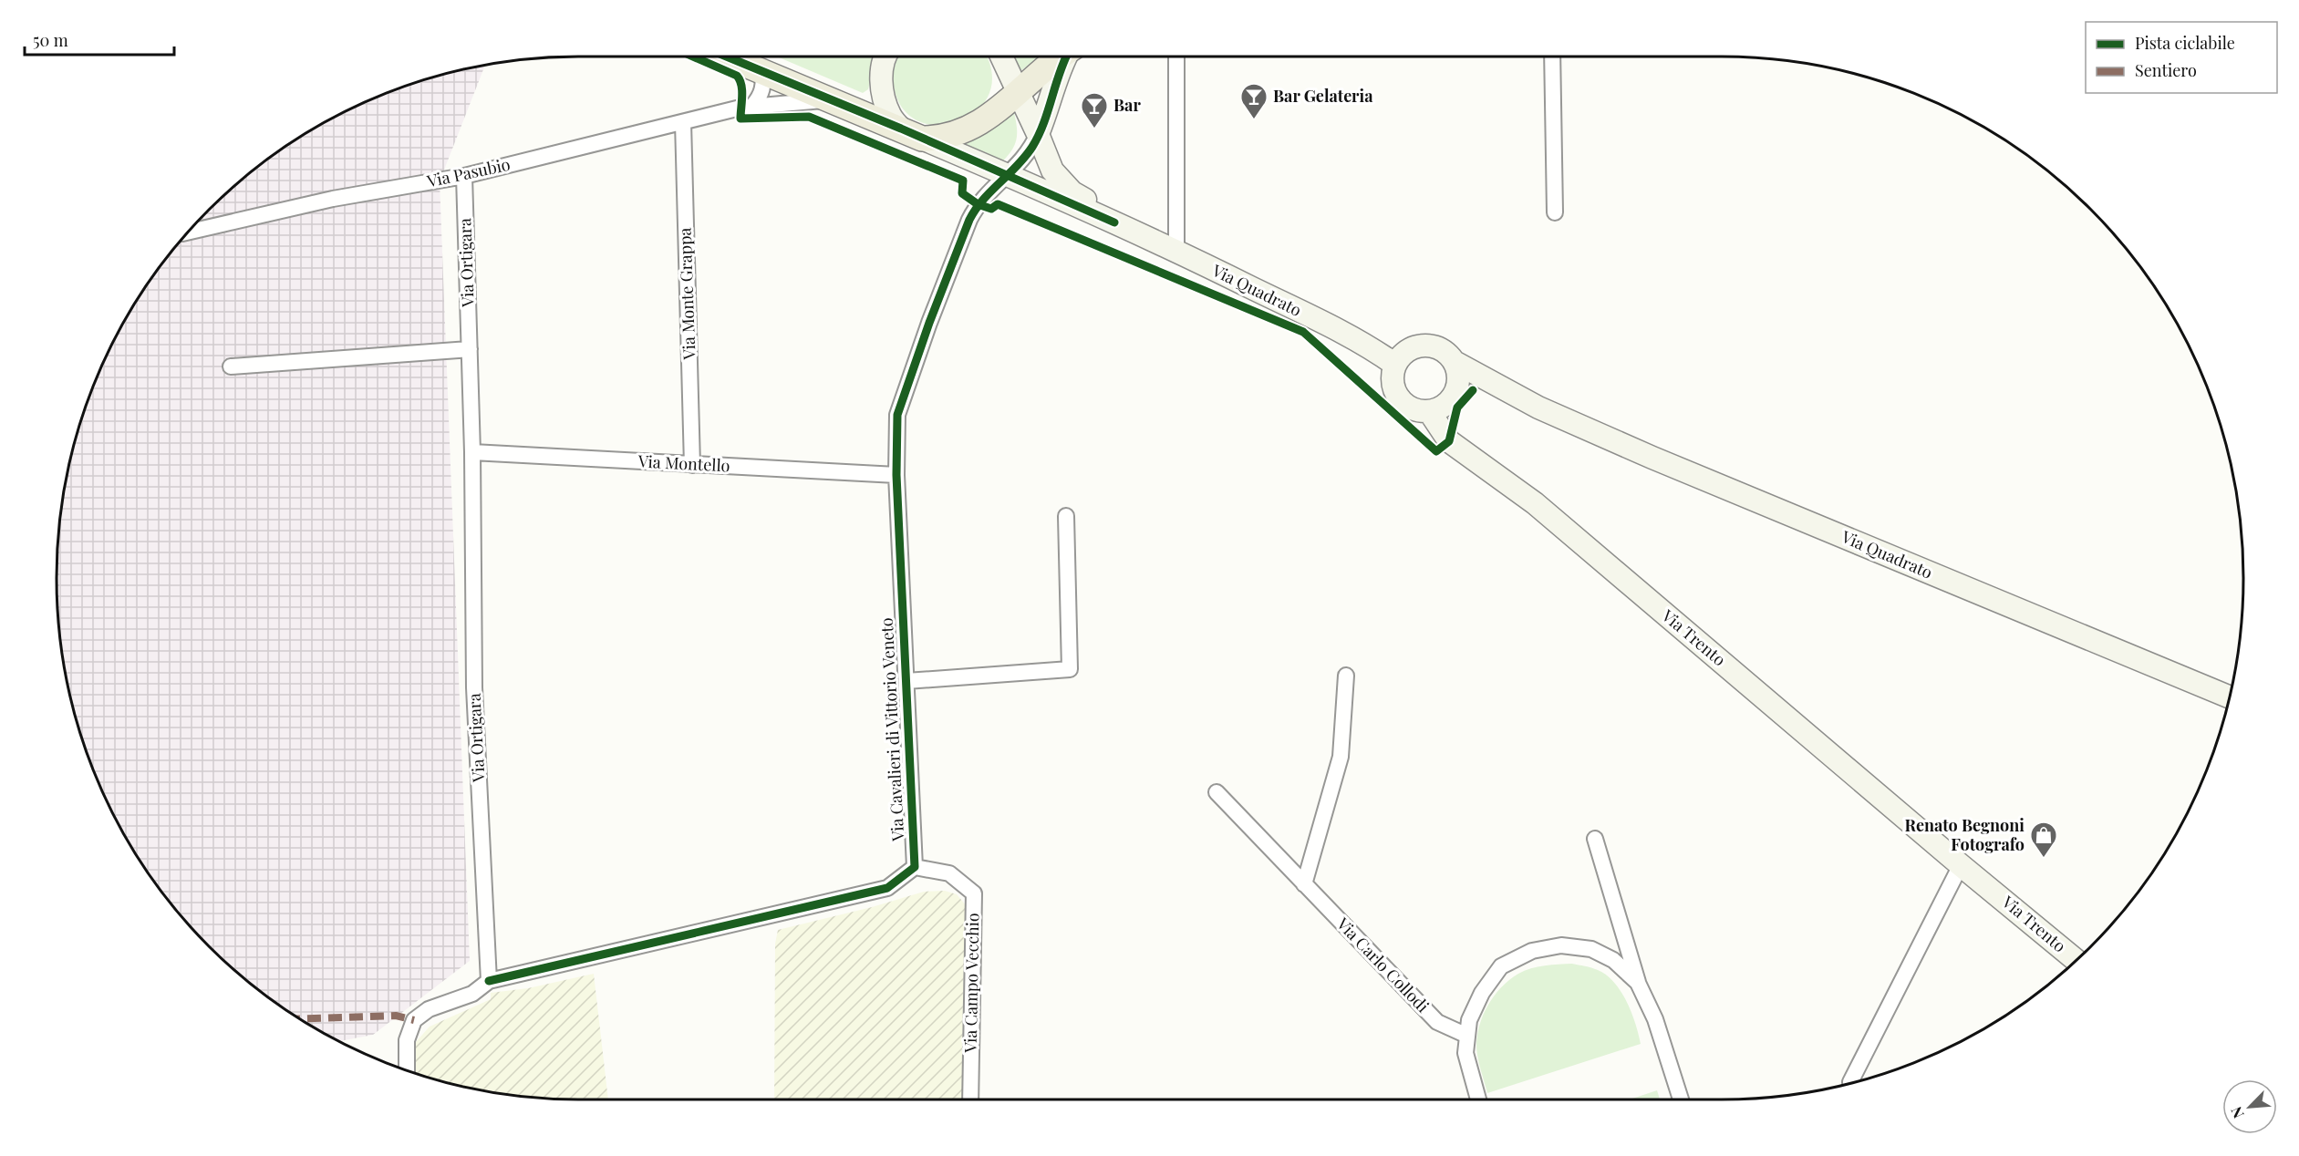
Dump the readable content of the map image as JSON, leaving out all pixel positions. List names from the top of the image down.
{
  "streets": {
    "street": [
      "Via Pasubio",
      "Via Ortigara",
      "Via Quadrato",
      "Via Monte Grappa",
      "Via Montello",
      "Via Trento",
      "Via Cavalieri di Vittorio Veneto",
      "Via Carlo Collodi",
      "Via Campo Vecchio"
    ]
  },
  "crossings": [
    ["Via Pasubio", "Via Ortigara"],
    ["Via Pasubio", "Via Monte Grappa"],
    ["Via Ortigara", "Via Montello"],
    ["Via Quadrato", "Via Trento"],
    ["Via Quadrato", "Via Cavalieri di Vittorio Veneto"],
    ["Via Monte Grappa", "Via Montello"],
    ["Via Montello", "Via Cavalieri di Vittorio Veneto"],
    ["Via Cavalieri di Vittorio Veneto", "Via Campo Vecchio"]
  ],
  "places": {
    "bar": ["Bar Gelateria", "Bar"],
    "shop": ["Renato Begnoni Fotografo"]
  },
  "legend": ["Pista ciclabile", "Sentiero"],
  "scale_bar": "50 m",
  "north": "bottom left"
}
